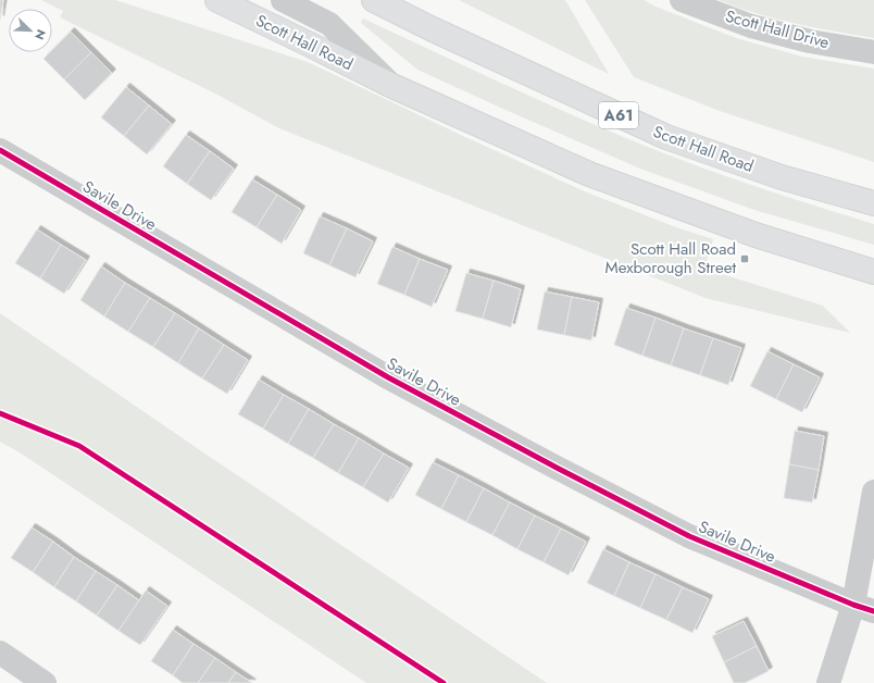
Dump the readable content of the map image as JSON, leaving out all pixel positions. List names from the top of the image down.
{
  "streets": {
    "highway": ["Scott Hall Road", "A61"],
    "street": ["Scott Hall Drive", "Savile Drive"]
  },
  "places": {
    "transit": ["Scott Hall Road Mexborough Street"]
  },
  "north": "bottom right"
}
